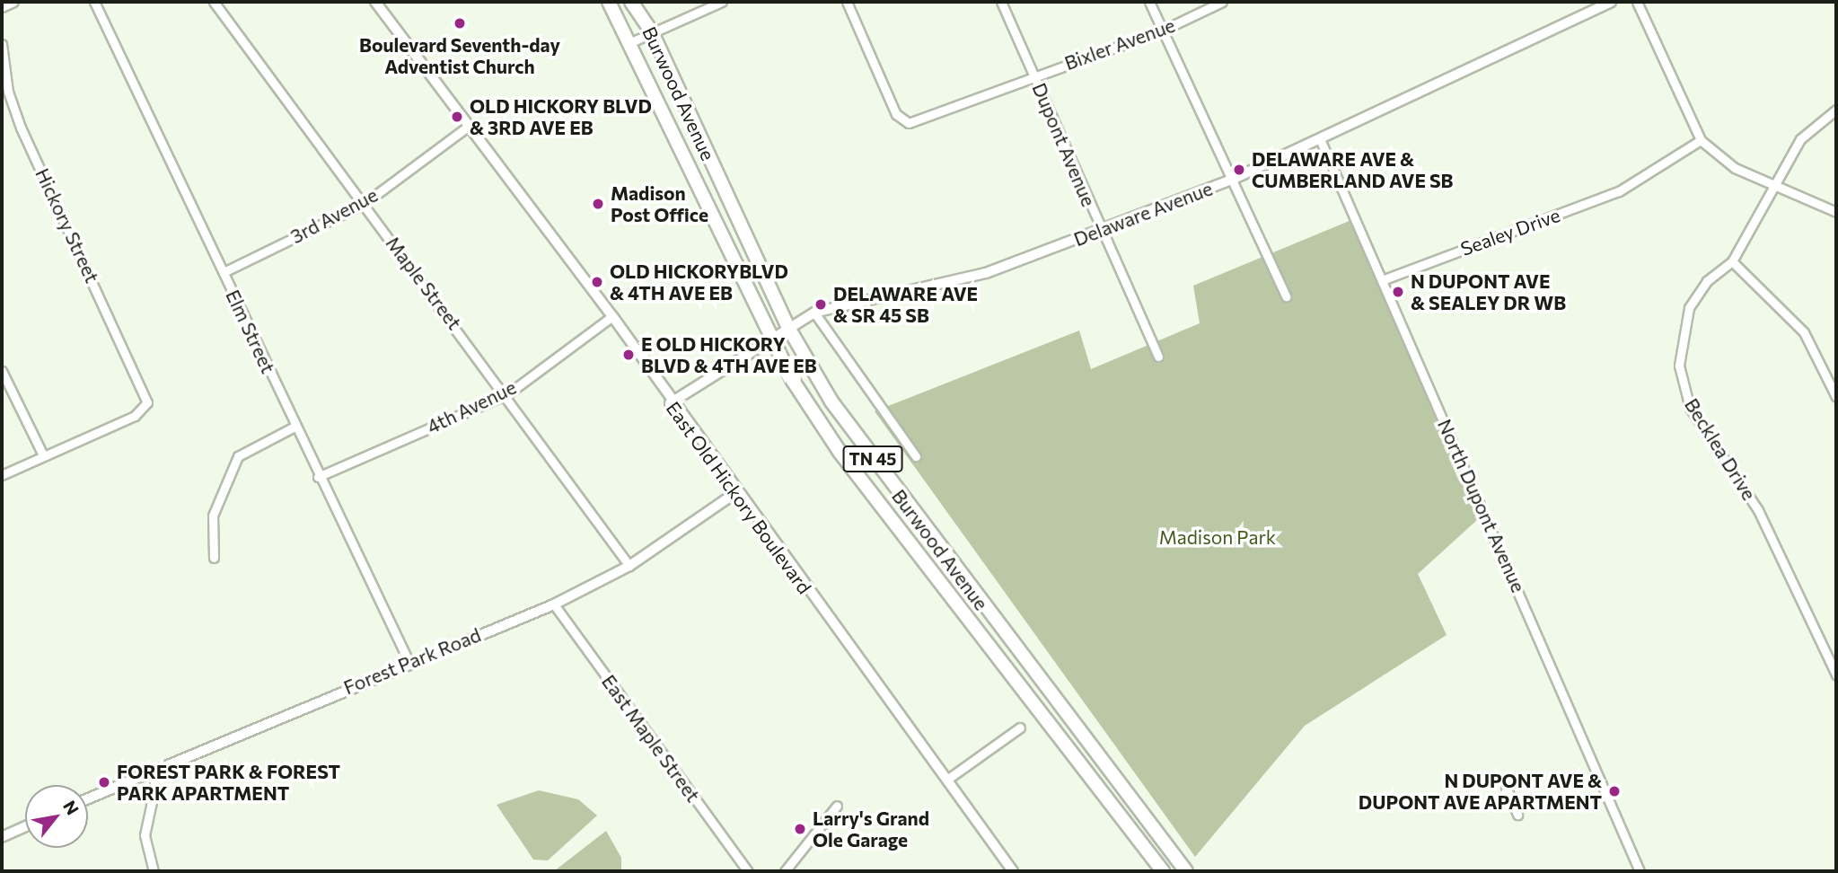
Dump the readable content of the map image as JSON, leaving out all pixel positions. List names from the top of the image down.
{
  "streets": {
    "main road": ["Burwood Avenue", "TN 45"],
    "street": [
      "Bixler Avenue",
      "Dupont Avenue",
      "Delaware Avenue",
      "3rd Avenue",
      "Hickory Street",
      "Sealey Drive",
      "Maple Street",
      "Elm Street",
      "4th Avenue",
      "Becklea Drive",
      "East Old Hickory Boulevard",
      "North Dupont Avenue",
      "Forest Park Road",
      "East Maple Street"
    ]
  },
  "crossings": [
    ["Bixler Avenue", "Dupont Avenue"],
    ["Burwood Avenue", "Delaware Avenue"],
    ["Dupont Avenue", "Delaware Avenue"],
    ["Delaware Avenue", "East Old Hickory Boulevard"],
    ["Delaware Avenue", "North Dupont Avenue"],
    ["3rd Avenue", "Maple Street"],
    ["3rd Avenue", "Elm Street"],
    ["3rd Avenue", "East Old Hickory Boulevard"],
    ["Sealey Drive", "North Dupont Avenue"],
    ["Maple Street", "4th Avenue"],
    ["Maple Street", "Forest Park Road"],
    ["Elm Street", "4th Avenue"],
    ["Elm Street", "Forest Park Road"],
    ["4th Avenue", "East Old Hickory Boulevard"],
    ["East Old Hickory Boulevard", "Forest Park Road"],
    ["Forest Park Road", "East Maple Street"]
  ],
  "parks": ["Madison Park"],
  "places": [
    "Boulevard Seventh-day Adventist Church",
    "OLD HICKORY BLVD & 3RD AVE EB",
    "DELAWARE AVE & CUMBERLAND AVE SB",
    "Madison Post Office",
    "OLD HICKORYBLVD & 4TH AVE EB",
    "N DUPONT AVE & SEALEY DR WB",
    "DELAWARE AVE & SR 45 SB",
    "E OLD HICKORY BLVD & 4TH AVE EB",
    "FOREST PARK & FOREST PARK APARTMENT",
    "N DUPONT AVE & DUPONT AVE APARTMENT",
    "Larry's Grand Ole Garage"
  ],
  "north": "top right"
}
